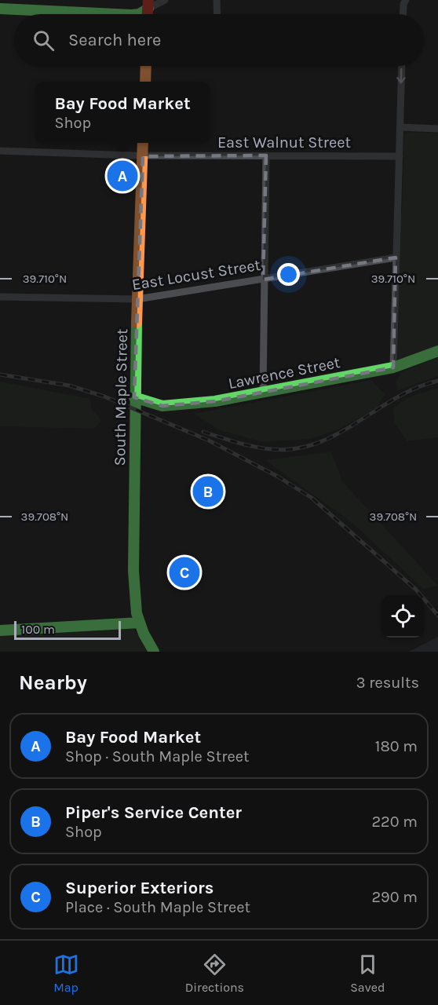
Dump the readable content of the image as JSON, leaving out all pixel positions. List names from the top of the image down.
{
  "streets": {
    "street": [
      "East Walnut Street",
      "East Locust Street",
      "Lawrence Street",
      "South Maple Street"
    ]
  },
  "crossings": [
    ["East Walnut Street", "South Maple Street"],
    ["East Locust Street", "South Maple Street"],
    ["Lawrence Street", "South Maple Street"]
  ],
  "scale_bar": "100 m",
  "page": {
    "search": "Search here",
    "popup": ["Bay Food Market", "Shop"],
    "pins": ["A", "B", "C"],
    "scale": "100 m",
    "heading": ["Nearby", "3 results"],
    "list": [
      {
        "mark": "A",
        "name": "Bay Food Market",
        "note": "Shop · South Maple Street",
        "value": "180 m"
      },
      {
        "mark": "B",
        "name": "Piper's Service Center",
        "note": "Shop",
        "value": "220 m"
      },
      {
        "mark": "C",
        "name": "Superior Exteriors",
        "note": "Place · South Maple Street",
        "value": "290 m"
      }
    ],
    "nav": ["Map", "Directions", "Saved"]
  },
  "coordinates": ["39.710°N", "39.708°N"]
}
